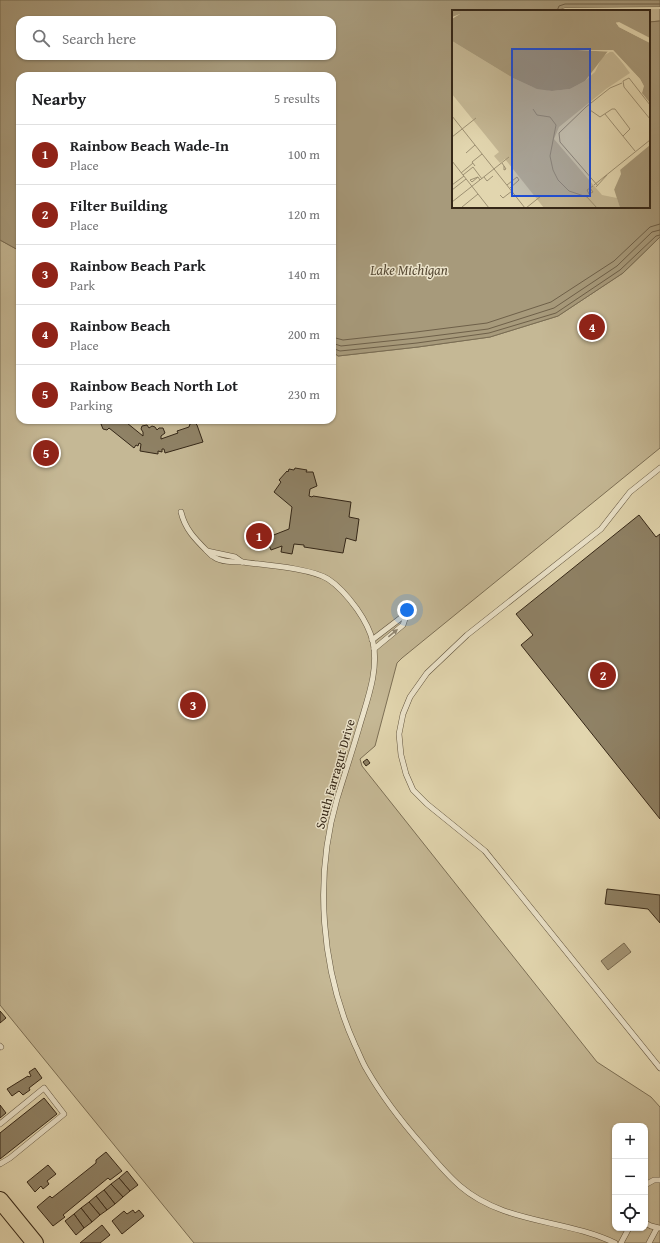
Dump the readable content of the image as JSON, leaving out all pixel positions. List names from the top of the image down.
{
  "streets": {
    "lane": ["South Farragut Drive"]
  },
  "water": ["Lake Michigan"],
  "page": {
    "search": "Search here",
    "heading": ["Nearby", "5 results"],
    "list": [
      {
        "mark": "1",
        "name": "Rainbow Beach Wade-In",
        "note": "Place",
        "value": "100 m"
      },
      {
        "mark": "2",
        "name": "Filter Building",
        "note": "Place",
        "value": "120 m"
      },
      {
        "mark": "3",
        "name": "Rainbow Beach Park",
        "note": "Park",
        "value": "140 m"
      },
      {
        "mark": "4",
        "name": "Rainbow Beach",
        "note": "Place",
        "value": "200 m"
      },
      {
        "mark": "5",
        "name": "Rainbow Beach North Lot",
        "note": "Parking",
        "value": "230 m"
      }
    ],
    "pins": [
      "4",
      "5",
      "1",
      "2",
      "3"
    ],
    "map_buttons": ["+", "−"]
  }
}
